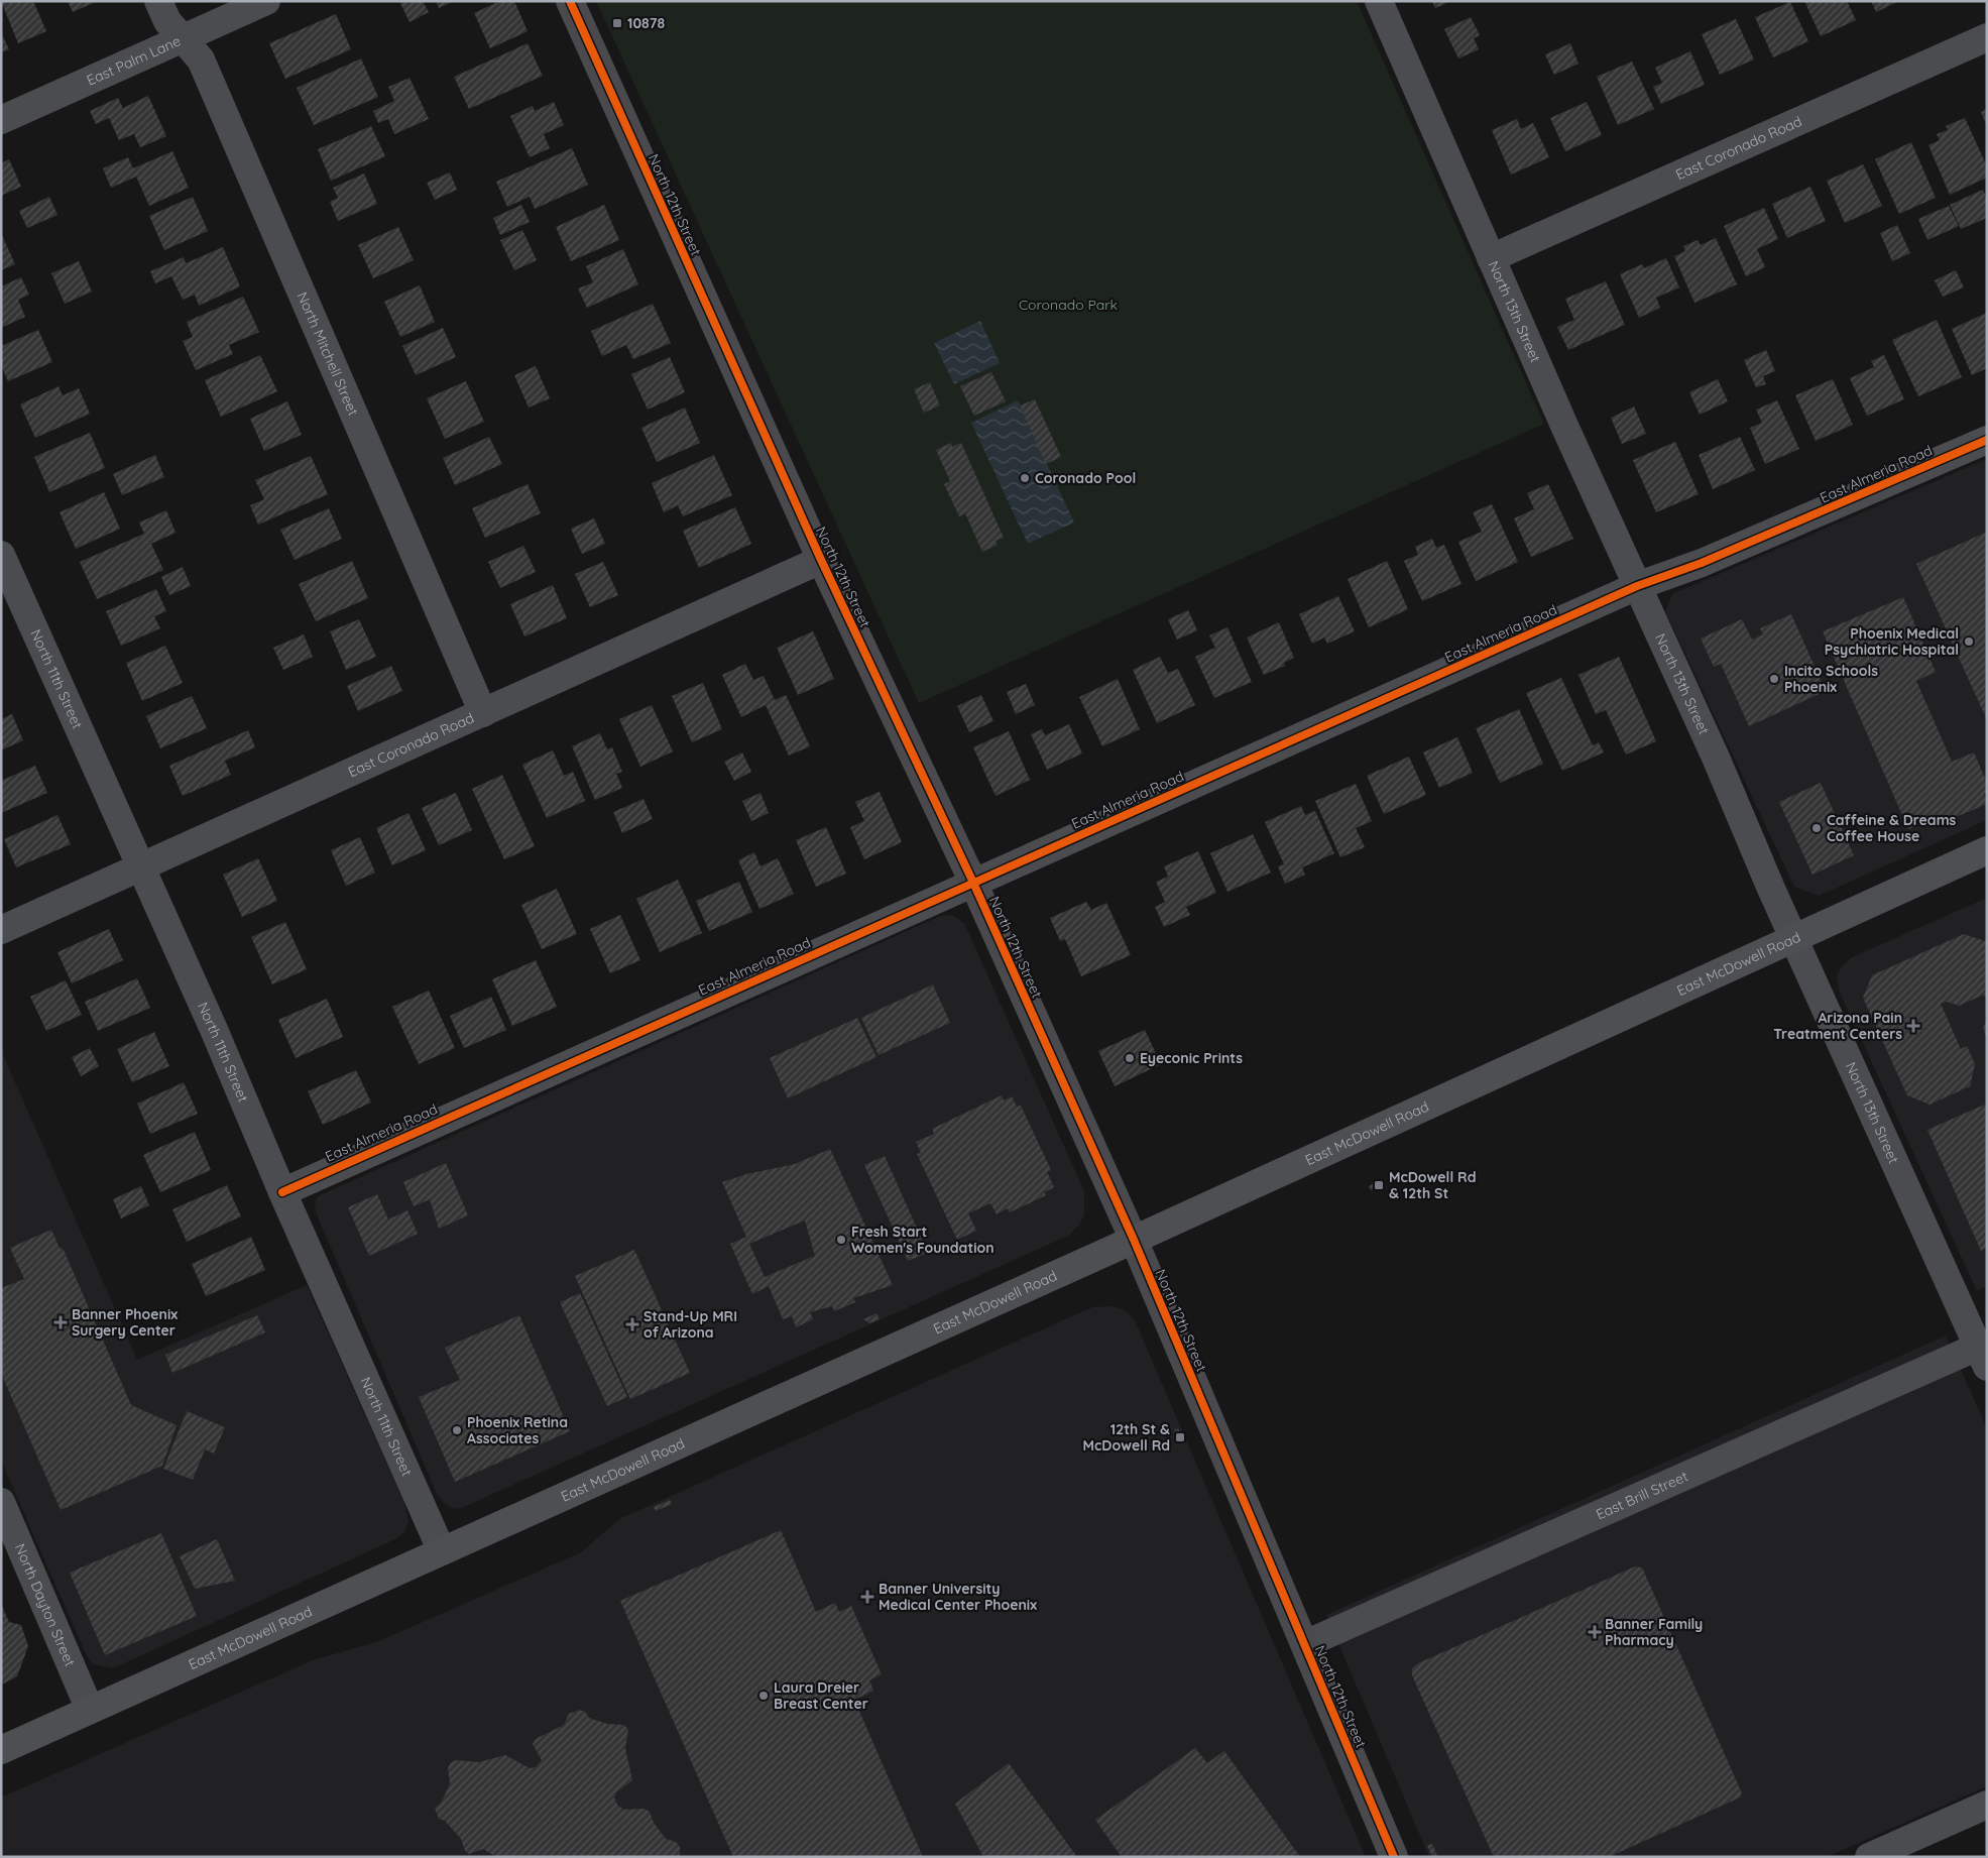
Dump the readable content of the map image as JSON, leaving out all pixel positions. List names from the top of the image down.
{
  "streets": {
    "main road": ["East McDowell Road"],
    "street": [
      "East Palm Lane",
      "East Coronado Road",
      "North 12th Street",
      "North 13th Street",
      "North Mitchell Street",
      "East Almeria Road",
      "North 11th Street",
      "East Brill Street",
      "North Dayton Street"
    ]
  },
  "crossings": [
    ["East Palm Lane", "North Mitchell Street"],
    ["East Coronado Road", "North 12th Street"],
    ["East Coronado Road", "North 13th Street"],
    ["East Coronado Road", "North Mitchell Street"],
    ["East Coronado Road", "North 11th Street"],
    ["North 12th Street", "East Almeria Road"],
    ["North 12th Street", "East McDowell Road"],
    ["North 12th Street", "East Brill Street"],
    ["North 13th Street", "East Almeria Road"],
    ["North 13th Street", "East McDowell Road"],
    ["North 13th Street", "East Brill Street"],
    ["East Almeria Road", "North 11th Street"],
    ["North 11th Street", "East McDowell Road"],
    ["East McDowell Road", "North Dayton Street"]
  ],
  "parks": ["Coronado Park"],
  "places": {
    "transit": ["10878", "McDowell Rd & 12th St", "12th St & McDowell Rd"],
    "other": [
      "Coronado Pool",
      "Phoenix Medical Psychiatric Hospital",
      "Incito Schools Phoenix",
      "Caffeine & Dreams Coffee House",
      "Eyeconic Prints",
      "Fresh Start Women's Foundation",
      "Phoenix Retina Associates",
      "Laura Dreier Breast Center"
    ],
    "health": [
      "Arizona Pain Treatment Centers",
      "Banner Phoenix Surgery Center",
      "Stand-Up MRI of Arizona",
      "Banner University Medical Center Phoenix",
      "Banner Family Pharmacy"
    ]
  }
}
